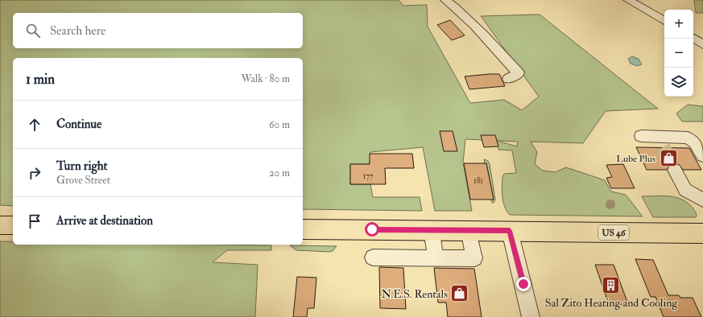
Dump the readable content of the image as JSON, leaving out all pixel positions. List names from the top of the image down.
{
  "streets": {
    "main road": ["US 46"]
  },
  "places": {
    "shop": ["Lube Plus", "N.E.S. Rentals"],
    "building": ["Sal Zito Heating and Cooling"]
  },
  "house_numbers": ["177", "181"],
  "page": {
    "map_buttons": ["+", "−"],
    "search": "Search here",
    "heading": ["1 min", "Walk · 80 m"],
    "list": [
      ["Continue", "60 m"],
      ["Turn right", "Grove Street", "20 m"],
      "Arrive at destination"
    ]
  }
}
